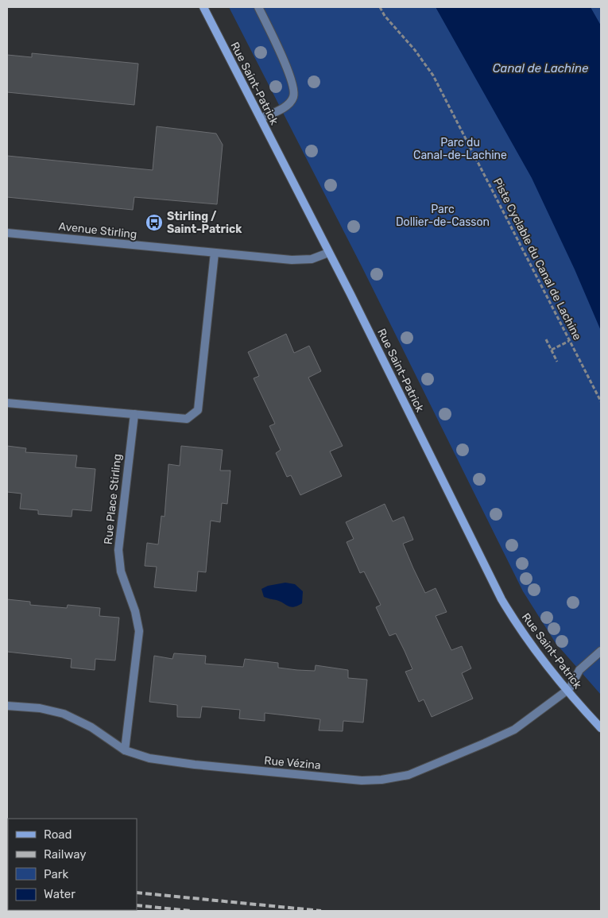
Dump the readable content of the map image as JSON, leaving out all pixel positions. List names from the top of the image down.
{
  "streets": {
    "main road": ["Rue Saint-Patrick"],
    "street": ["Avenue Stirling", "Rue Place Stirling", "Rue Vézina"],
    "path": ["Piste Cyclable du Canal de Lachine"]
  },
  "crossings": [
    ["Rue Saint-Patrick", "Avenue Stirling"],
    ["Rue Saint-Patrick", "Rue Vézina"],
    ["Rue Place Stirling", "Rue Vézina"]
  ],
  "water": ["Canal de Lachine"],
  "parks": ["Parc du Canal-de-Lachine", "Parc Dollier-de-Casson"],
  "places": {
    "bus stop": ["Stirling / Saint-Patrick"]
  },
  "legend": [
    "Road",
    "Railway",
    "Park",
    "Water"
  ]
}
